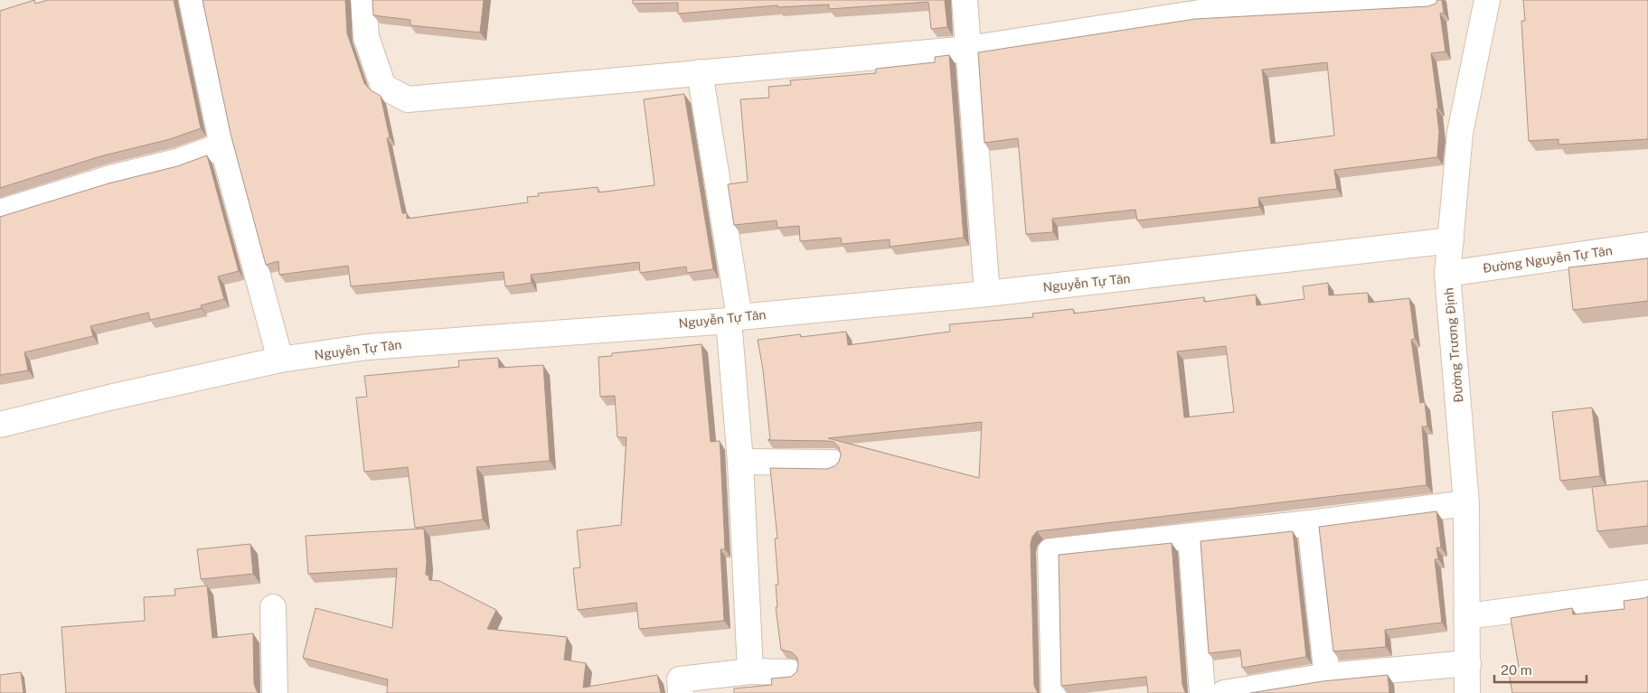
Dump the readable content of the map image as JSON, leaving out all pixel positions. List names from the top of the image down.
{
  "streets": {
    "street": ["Đường Nguyễn Tự Tân", "Nguyễn Tự Tân", "Đường Trương Định"]
  },
  "crossings": [
    ["Đường Nguyễn Tự Tân", "Đường Trương Định"],
    ["Nguyễn Tự Tân", "Đường Trương Định"]
  ],
  "scale_bar": "20 m"
}
